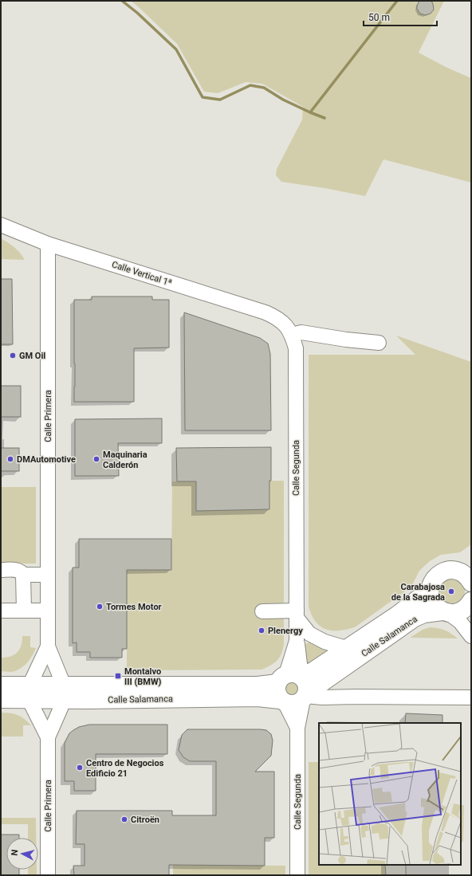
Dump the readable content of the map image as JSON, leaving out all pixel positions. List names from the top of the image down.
{
  "streets": {
    "main road": ["Calle Salamanca"],
    "street": ["Calle Vertical 1ª", "Calle Primera", "Calle Segunda"]
  },
  "crossings": [
    ["Calle Vertical 1ª", "Calle Primera"],
    ["Calle Vertical 1ª", "Calle Segunda"],
    ["Calle Primera", "Calle Salamanca"],
    ["Calle Segunda", "Calle Salamanca"]
  ],
  "places": {
    "other": [
      "GM Oil",
      "DMAutomotive",
      "Maquinaria Calderón",
      "Carabajosa de la Sagrada",
      "Tormes Motor",
      "Plenergy",
      "Centro de Negocios Edificio 21",
      "Citroën"
    ],
    "transit": ["Montalvo III (BMW)"]
  },
  "scale_bar": "50 m",
  "north": "left"
}
